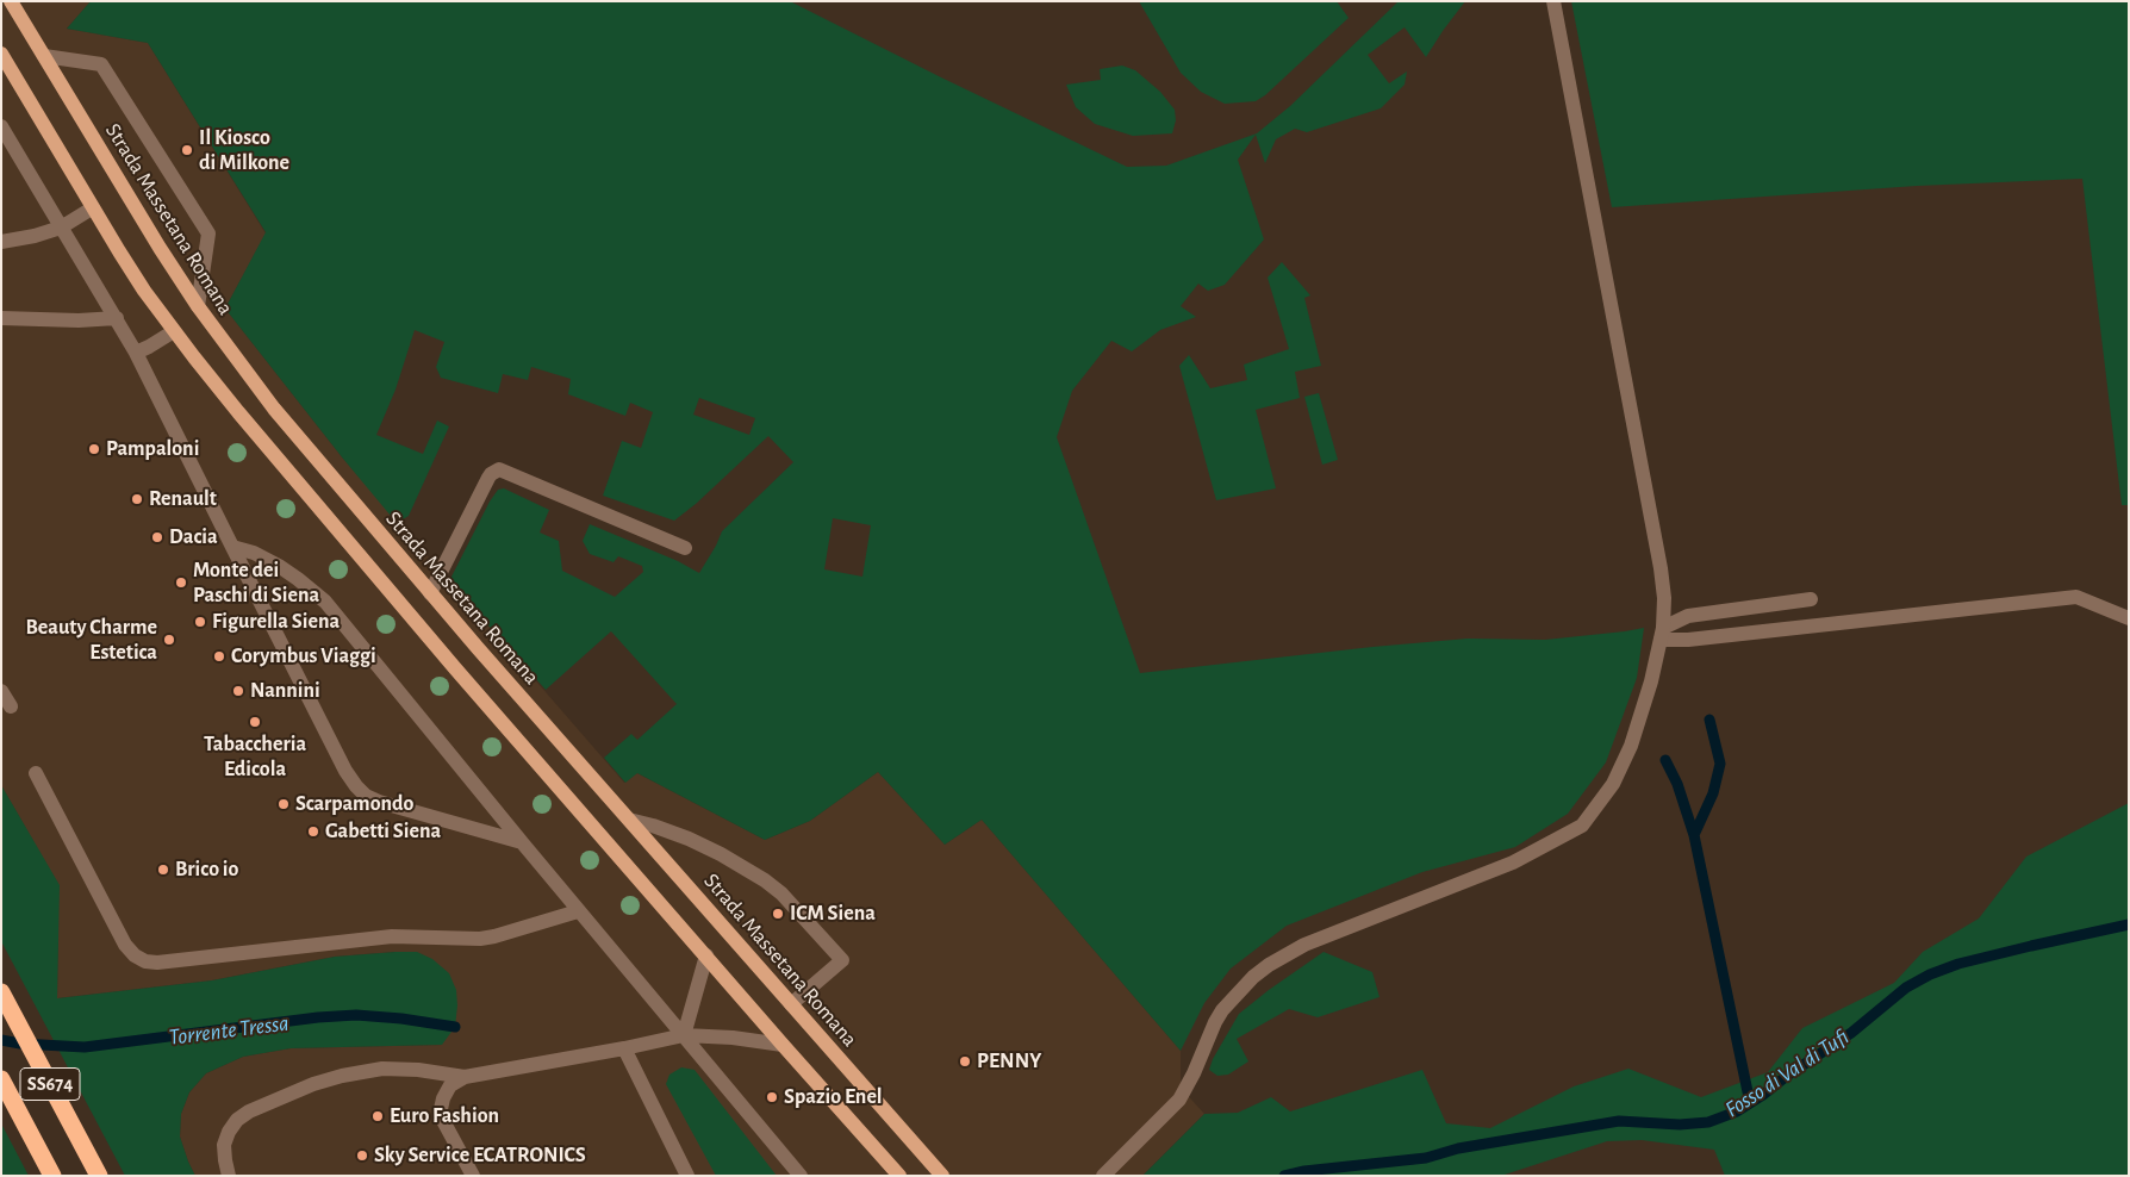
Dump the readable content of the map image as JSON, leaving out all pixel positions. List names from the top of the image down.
{
  "streets": {
    "highway": ["SS674"],
    "main road": ["Strada Massetana Romana"]
  },
  "water": ["Torrente Tressa", "Fosso di Val di Tufi"],
  "places": [
    "Il Kiosco di Milkone",
    "Pampaloni",
    "Renault",
    "Dacia",
    "Monte dei Paschi di Siena",
    "Figurella Siena",
    "Beauty Charme Estetica",
    "Corymbus Viaggi",
    "Nannini",
    "Tabaccheria Edicola",
    "Scarpamondo",
    "Gabetti Siena",
    "Brico io",
    "ICM Siena",
    "PENNY",
    "Spazio Enel",
    "Euro Fashion",
    "Sky Service ECATRONICS"
  ]
}
